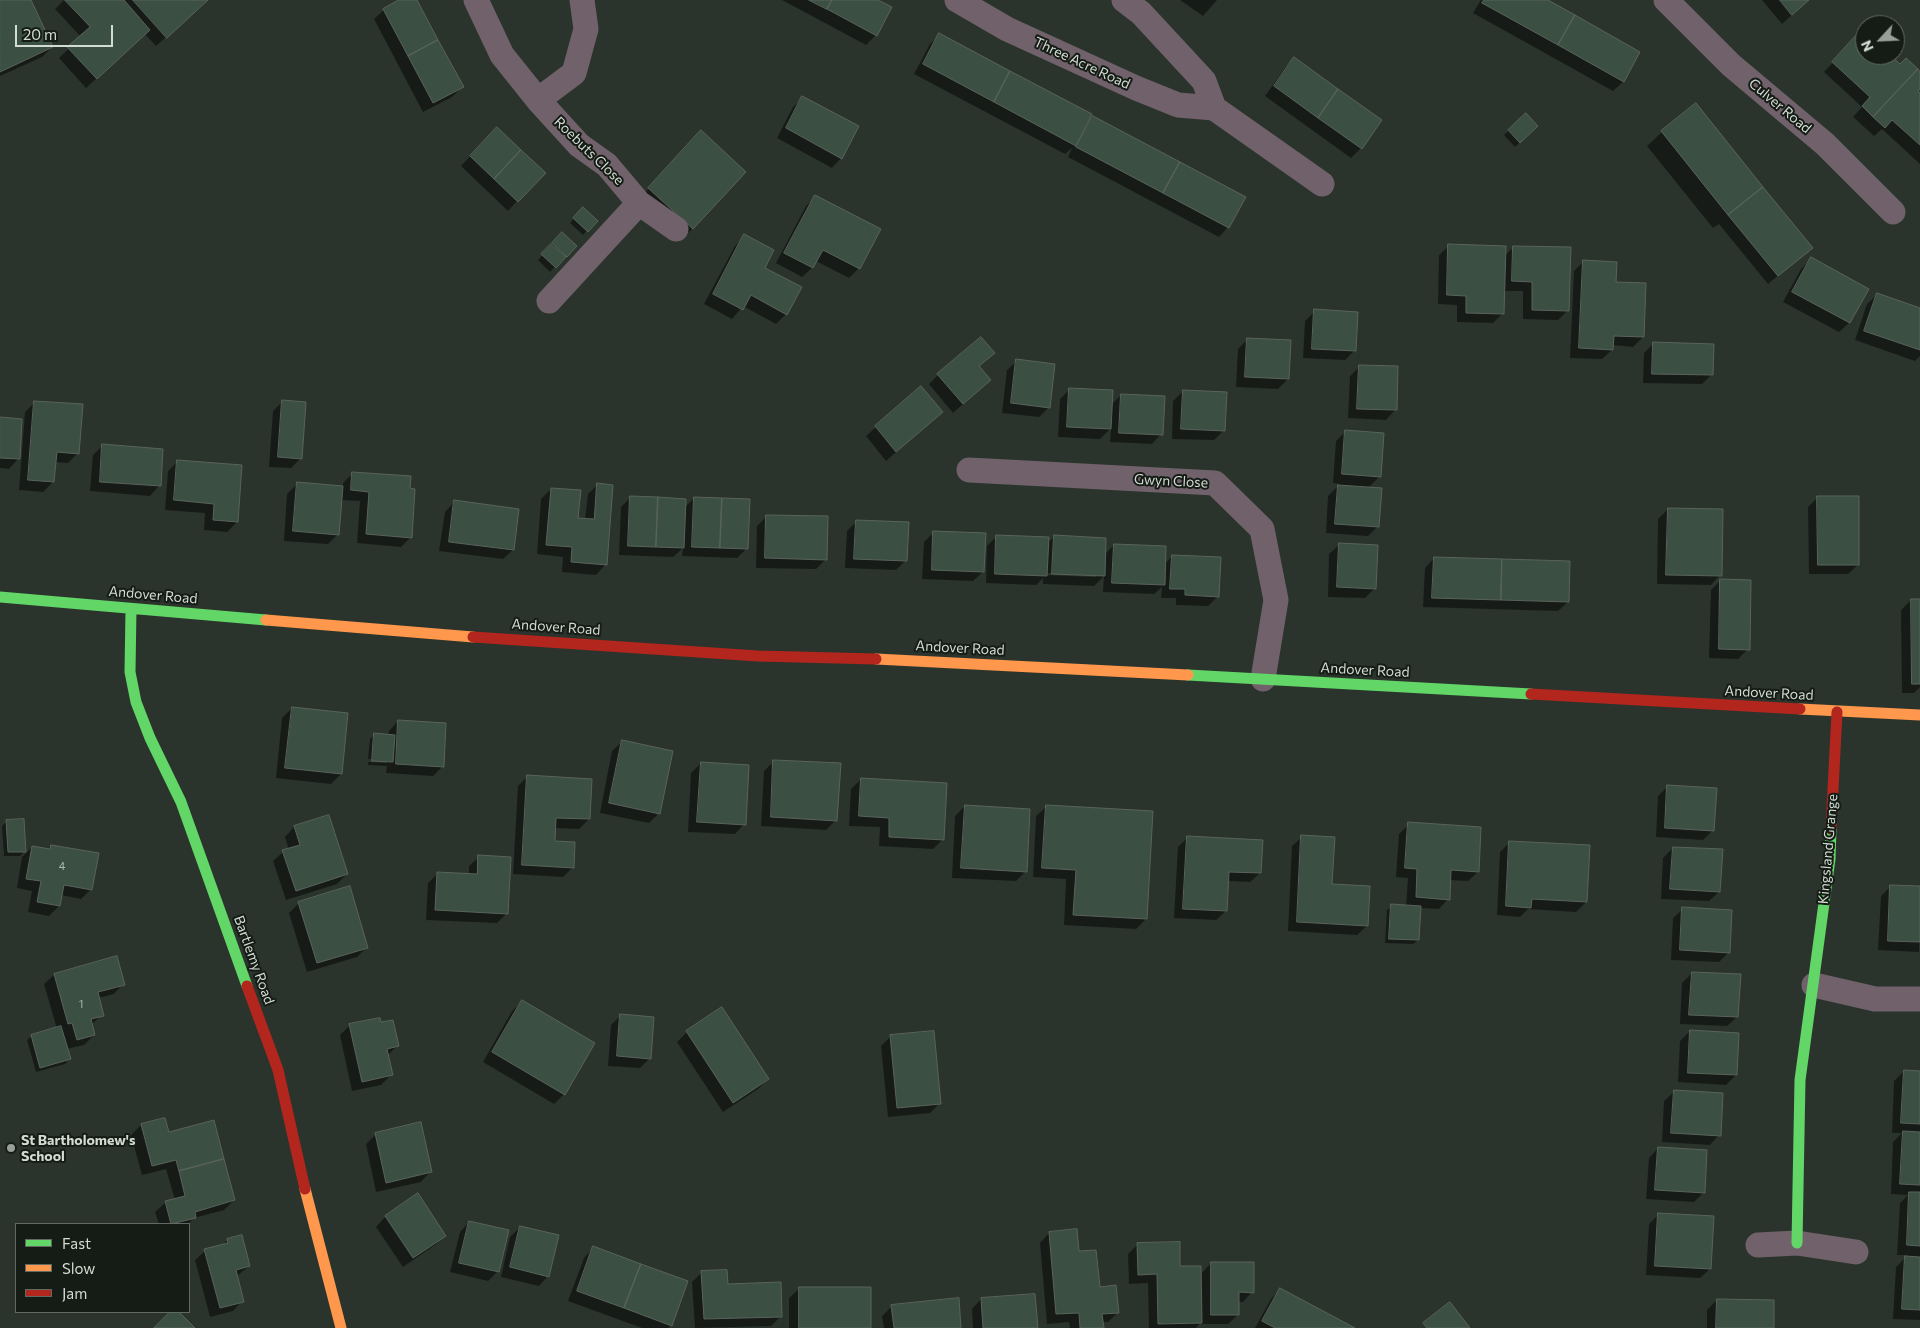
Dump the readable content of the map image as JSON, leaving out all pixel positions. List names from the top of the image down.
{
  "streets": {
    "main road": ["Andover Road", "Kingsland Grange", "Bartlemy Road"],
    "street": [
      "Three Acre Road",
      "Culver Road",
      "Roebuts Close",
      "Gwyn Close"
    ]
  },
  "crossings": [
    ["Gwyn Close", "Andover Road"],
    ["Andover Road", "Kingsland Grange"],
    ["Andover Road", "Bartlemy Road"]
  ],
  "places": ["St Bartholomew's School"],
  "house_numbers": ["4", "1"],
  "legend": ["Fast", "Slow", "Jam"],
  "scale_bar": "20 m",
  "north": "bottom left"
}
